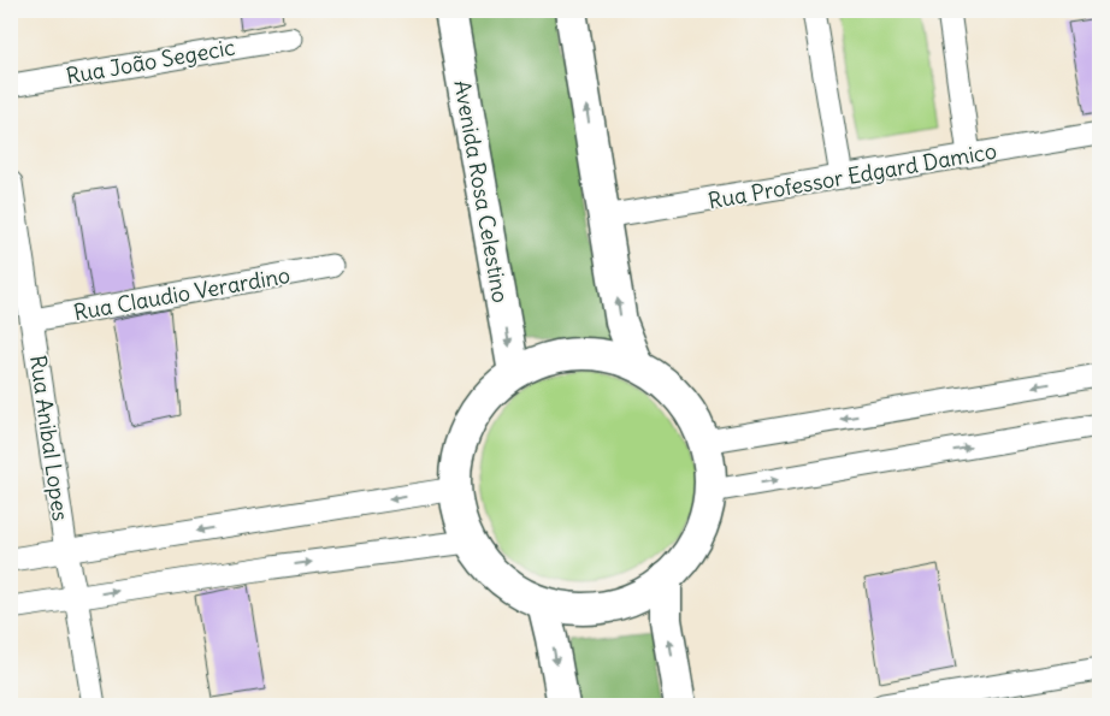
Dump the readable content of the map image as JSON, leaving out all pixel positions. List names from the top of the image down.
{
  "streets": {
    "street": [
      "Rua João Segecic",
      "Rua Professor Edgard Damico",
      "Avenida Rosa Celestino",
      "Rua Claudio Verardino",
      "Rua Anibal Lopes"
    ]
  },
  "crossings": [
    ["Rua Claudio Verardino", "Rua Anibal Lopes"]
  ]
}
